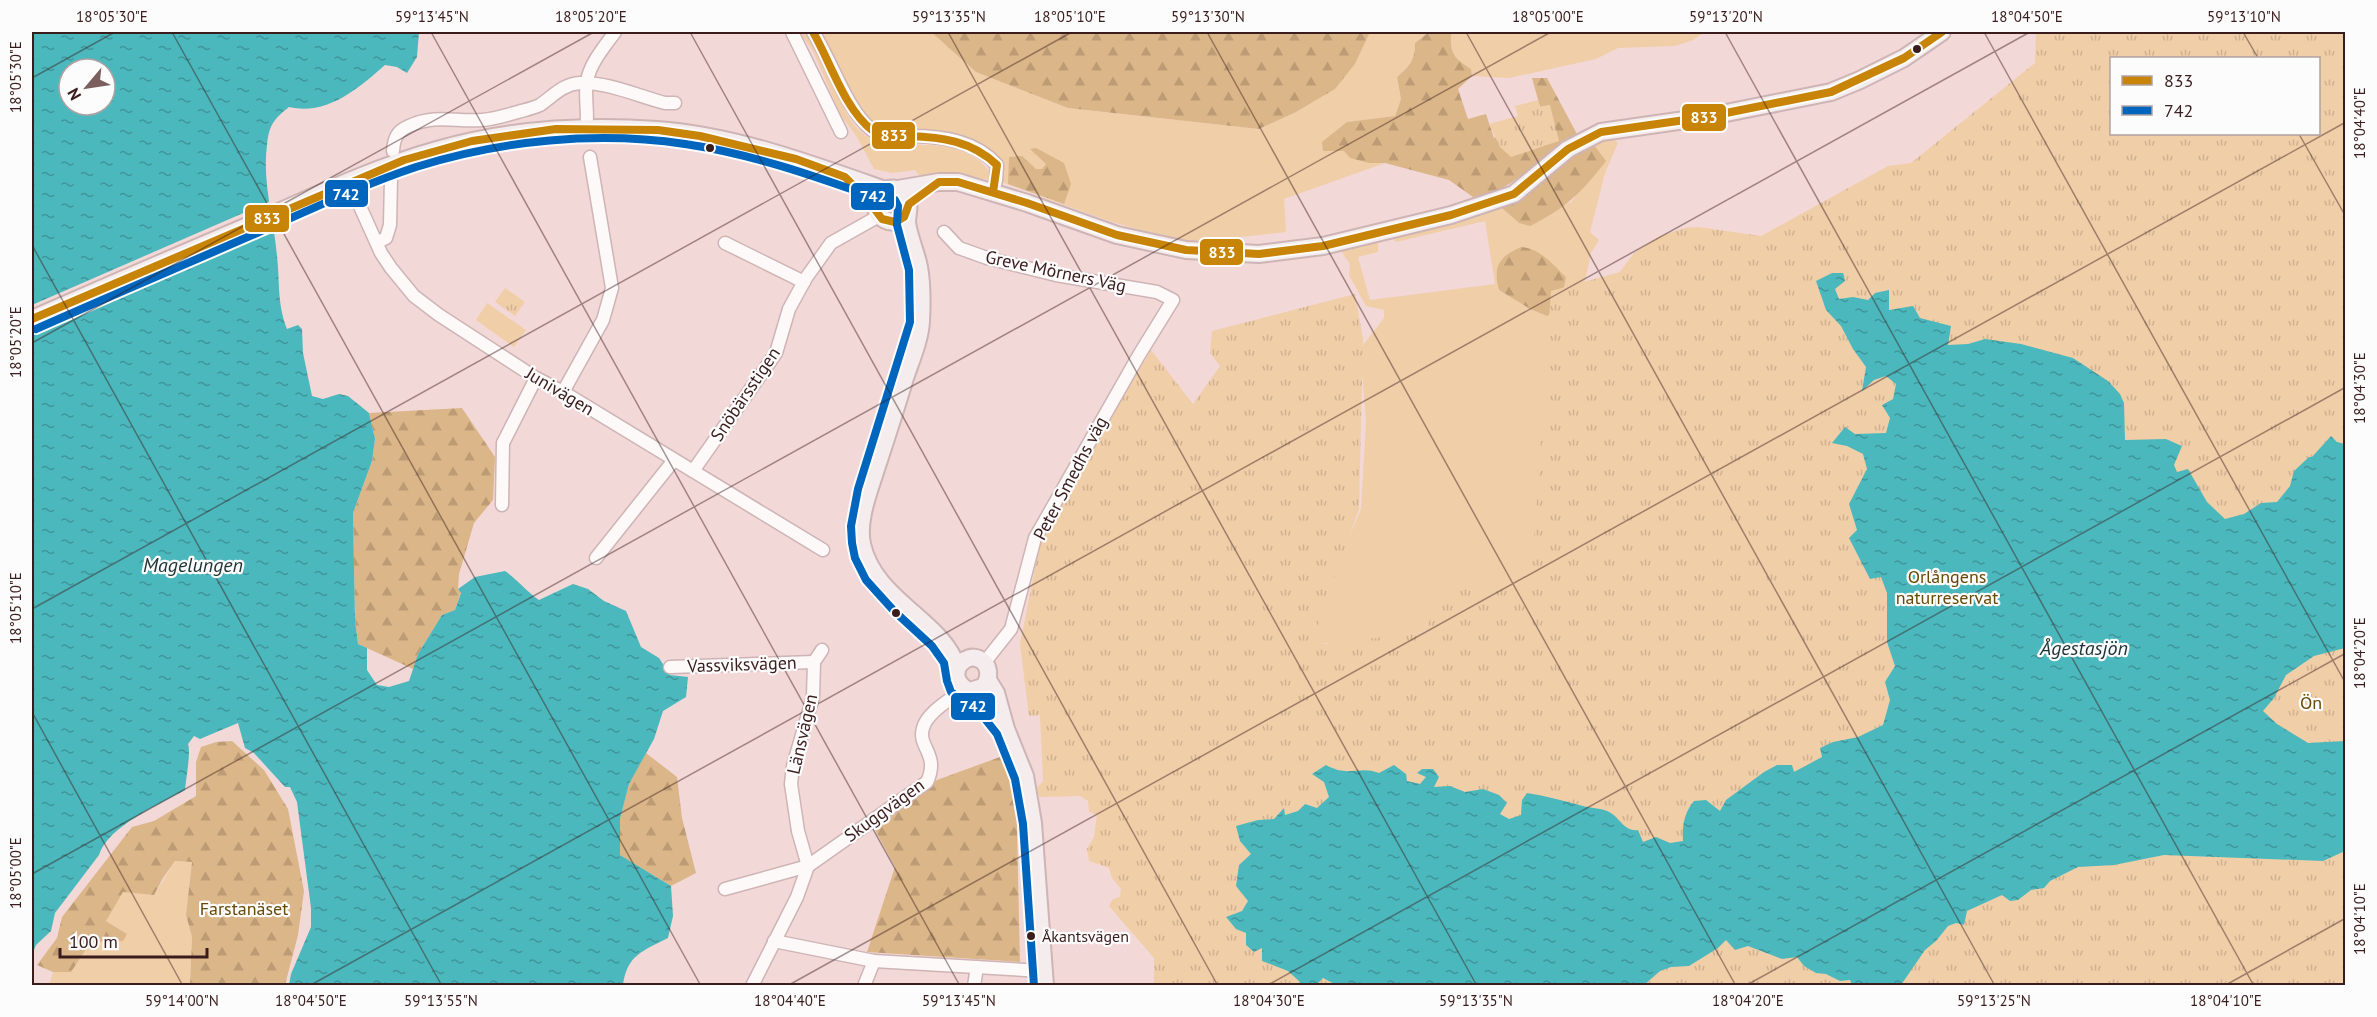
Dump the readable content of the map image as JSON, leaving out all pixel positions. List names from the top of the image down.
{
  "streets": {
    "street": [
      "Greve Mörners Väg",
      "Junivägen",
      "Snöbärsstigen",
      "Peter Smedhs väg",
      "Vassviksvägen",
      "Länsvägen",
      "Skuggvägen"
    ]
  },
  "crossings": [
    ["Greve Mörners Väg", "Peter Smedhs väg"],
    ["Junivägen", "Snöbärsstigen"],
    ["Peter Smedhs väg", "Skuggvägen"],
    ["Vassviksvägen", "Länsvägen"],
    ["Länsvägen", "Skuggvägen"]
  ],
  "water": ["Magelungen", "Ågestasjön"],
  "parks": ["Orlångens naturreservat", "Ön", "Farstanäset"],
  "places": ["Åkantsvägen"],
  "lines": ["transit line 833", "transit line 742"],
  "legend": ["833", "742"],
  "scale_bar": "100 m",
  "north": "bottom left",
  "coordinates": [
    "18°05'30\"E",
    "59°13'45\"N",
    "18°05'20\"E",
    "59°13'35\"N",
    "18°05'10\"E",
    "59°13'30\"N",
    "18°05'00\"E",
    "59°13'20\"N",
    "18°04'50\"E",
    "59°13'10\"N",
    "18°04'40\"E",
    "18°04'30\"E",
    "18°04'20\"E",
    "18°04'10\"E",
    "59°14'00\"N",
    "59°13'55\"N",
    "59°13'25\"N"
  ]
}
